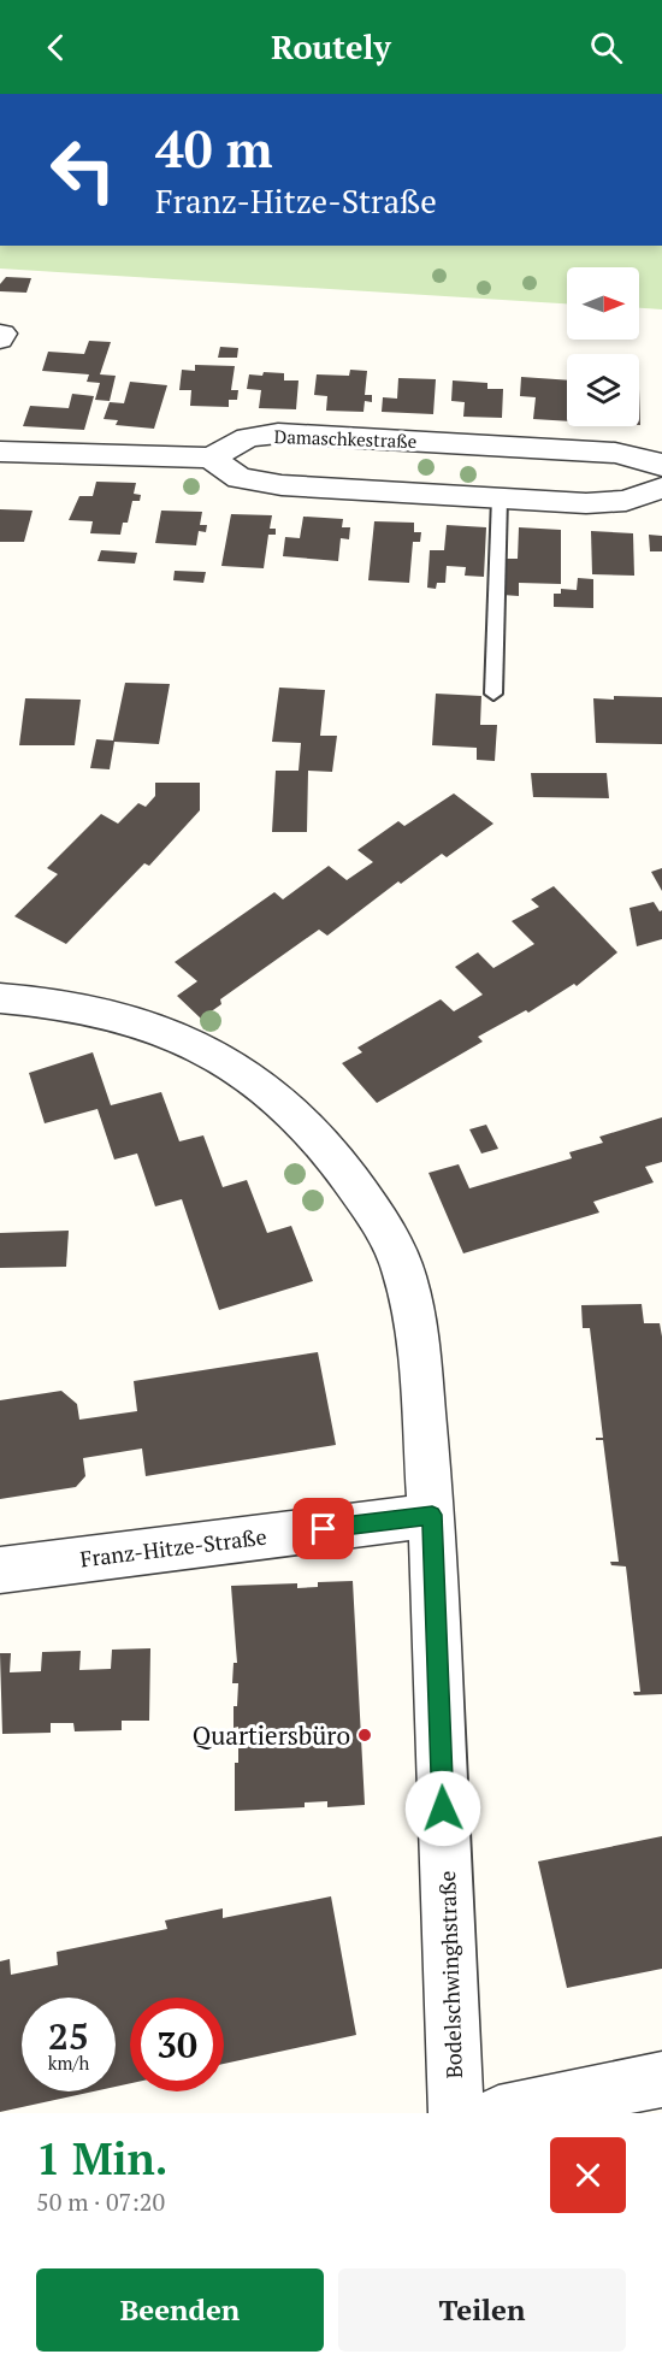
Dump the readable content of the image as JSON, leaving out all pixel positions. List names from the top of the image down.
{
  "streets": {
    "street": ["Damaschkestraße", "Franz-Hitze-Straße", "Bodelschwinghstraße"]
  },
  "crossings": [
    ["Franz-Hitze-Straße", "Bodelschwinghstraße"]
  ],
  "places": ["Quartiersbüro"],
  "north": "right",
  "page": {
    "header": "Routely",
    "turn": ["40 m", "Franz-Hitze-Straße"],
    "speed": "25 km/h",
    "limit": "30",
    "heading": ["1 Min.", "50 m · 07:20"],
    "buttons": ["Beenden", "Teilen"]
  }
}
